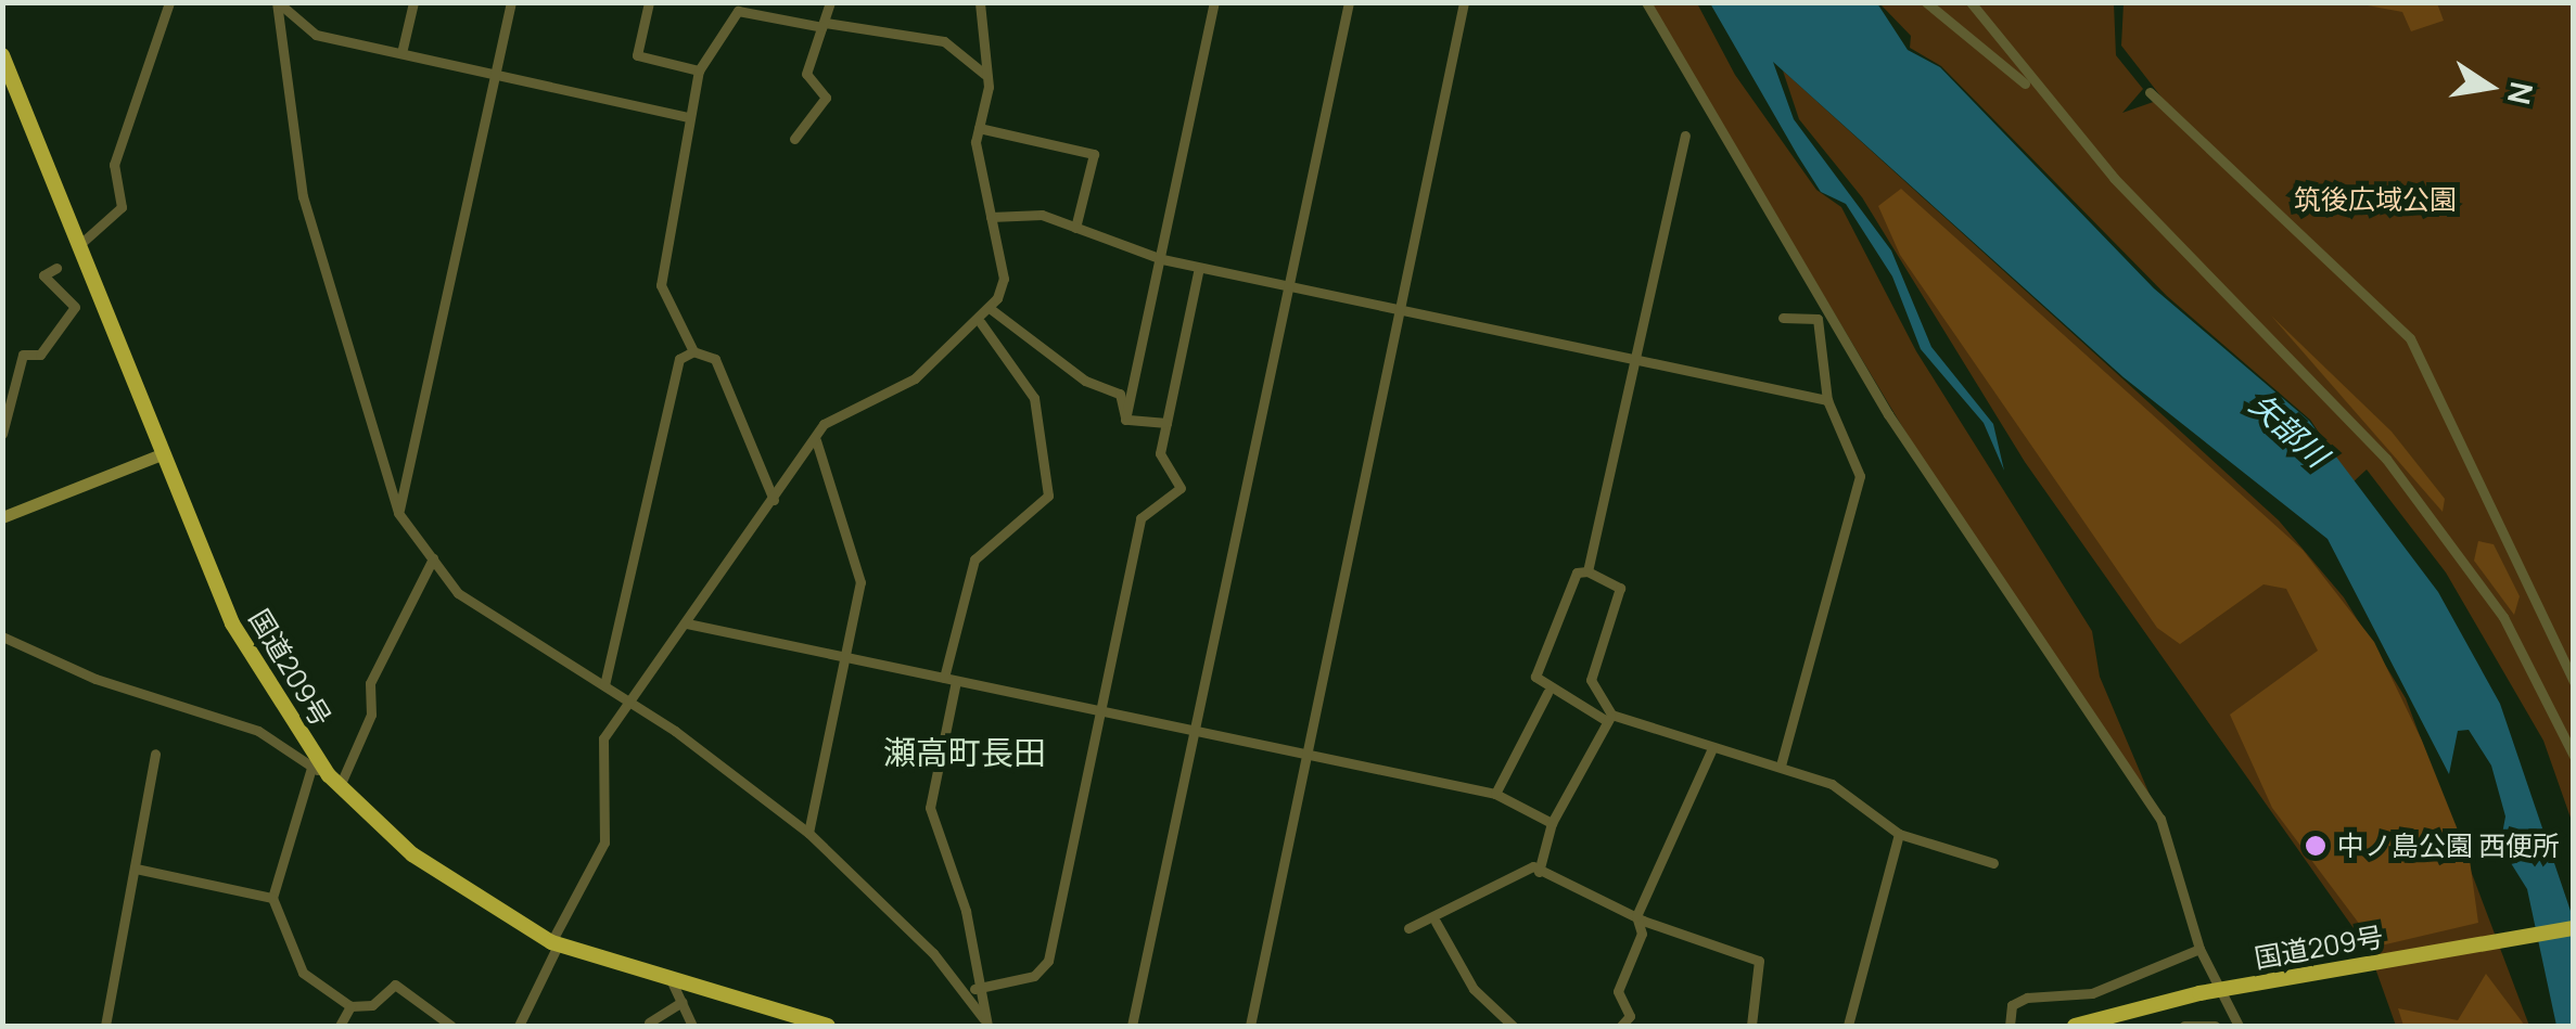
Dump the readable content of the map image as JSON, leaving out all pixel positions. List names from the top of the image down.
{
  "streets": {
    "highway": ["国道209号"]
  },
  "districts": ["瀬高町長田"],
  "water": ["矢部川"],
  "parks": ["筑後広域公園"],
  "places": ["中ノ島公園 西便所"],
  "north": "right"
}
